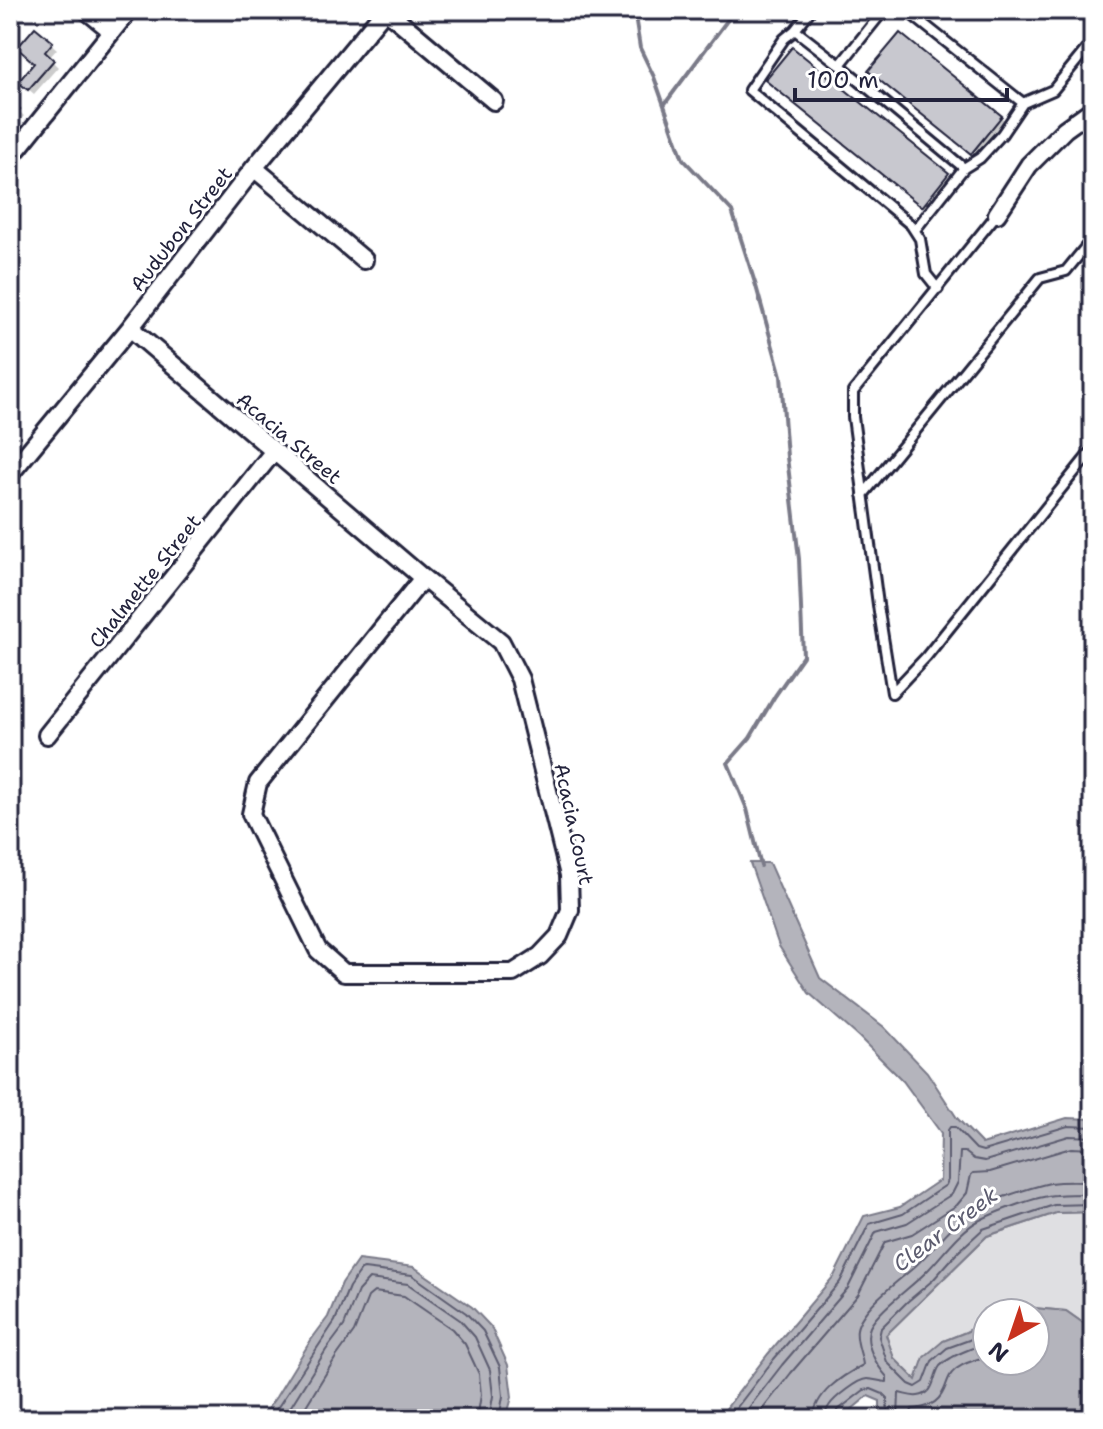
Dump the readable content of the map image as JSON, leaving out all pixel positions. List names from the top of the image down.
{
  "streets": {
    "street": [
      "Audubon Street",
      "Acacia Street",
      "Chalmette Street",
      "Acacia Court"
    ]
  },
  "crossings": [
    ["Audubon Street", "Acacia Street"],
    ["Acacia Street", "Chalmette Street"],
    ["Acacia Street", "Acacia Court"]
  ],
  "water": ["Clear Creek"],
  "scale_bar": "100 m",
  "north": "bottom left"
}
